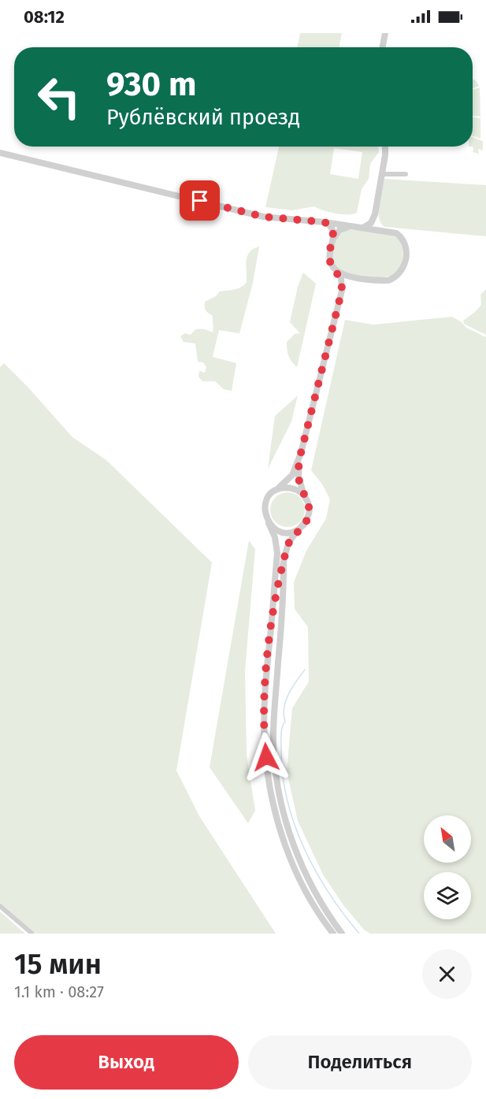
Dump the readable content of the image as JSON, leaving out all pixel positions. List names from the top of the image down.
{
  "north": "top left",
  "page": {
    "status": "08:12",
    "turn": ["930 m", "Рублёвский проезд"],
    "heading": ["15 мин", "1.1 km · 08:27"],
    "buttons": ["Выход", "Поделиться"]
  }
}
